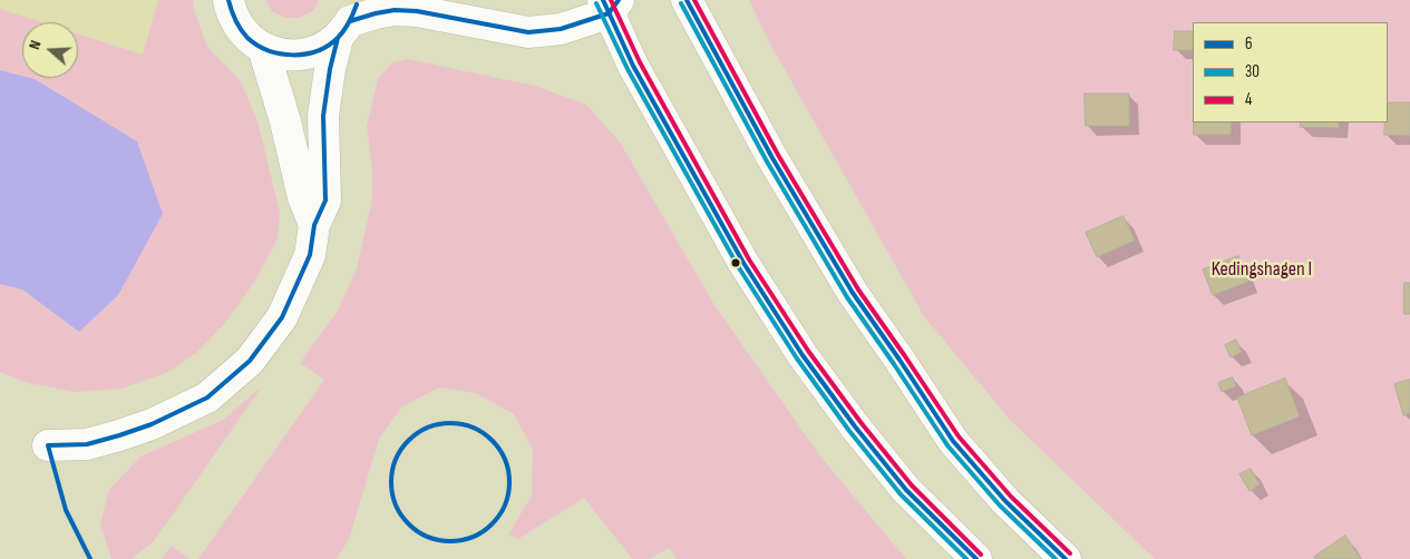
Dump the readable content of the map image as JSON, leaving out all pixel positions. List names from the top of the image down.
{
  "parks": ["Kedingshagen I"],
  "lines": ["transit line 6", "transit line 4", "transit line 30"],
  "legend": ["6", "30", "4"],
  "north": "left"
}
